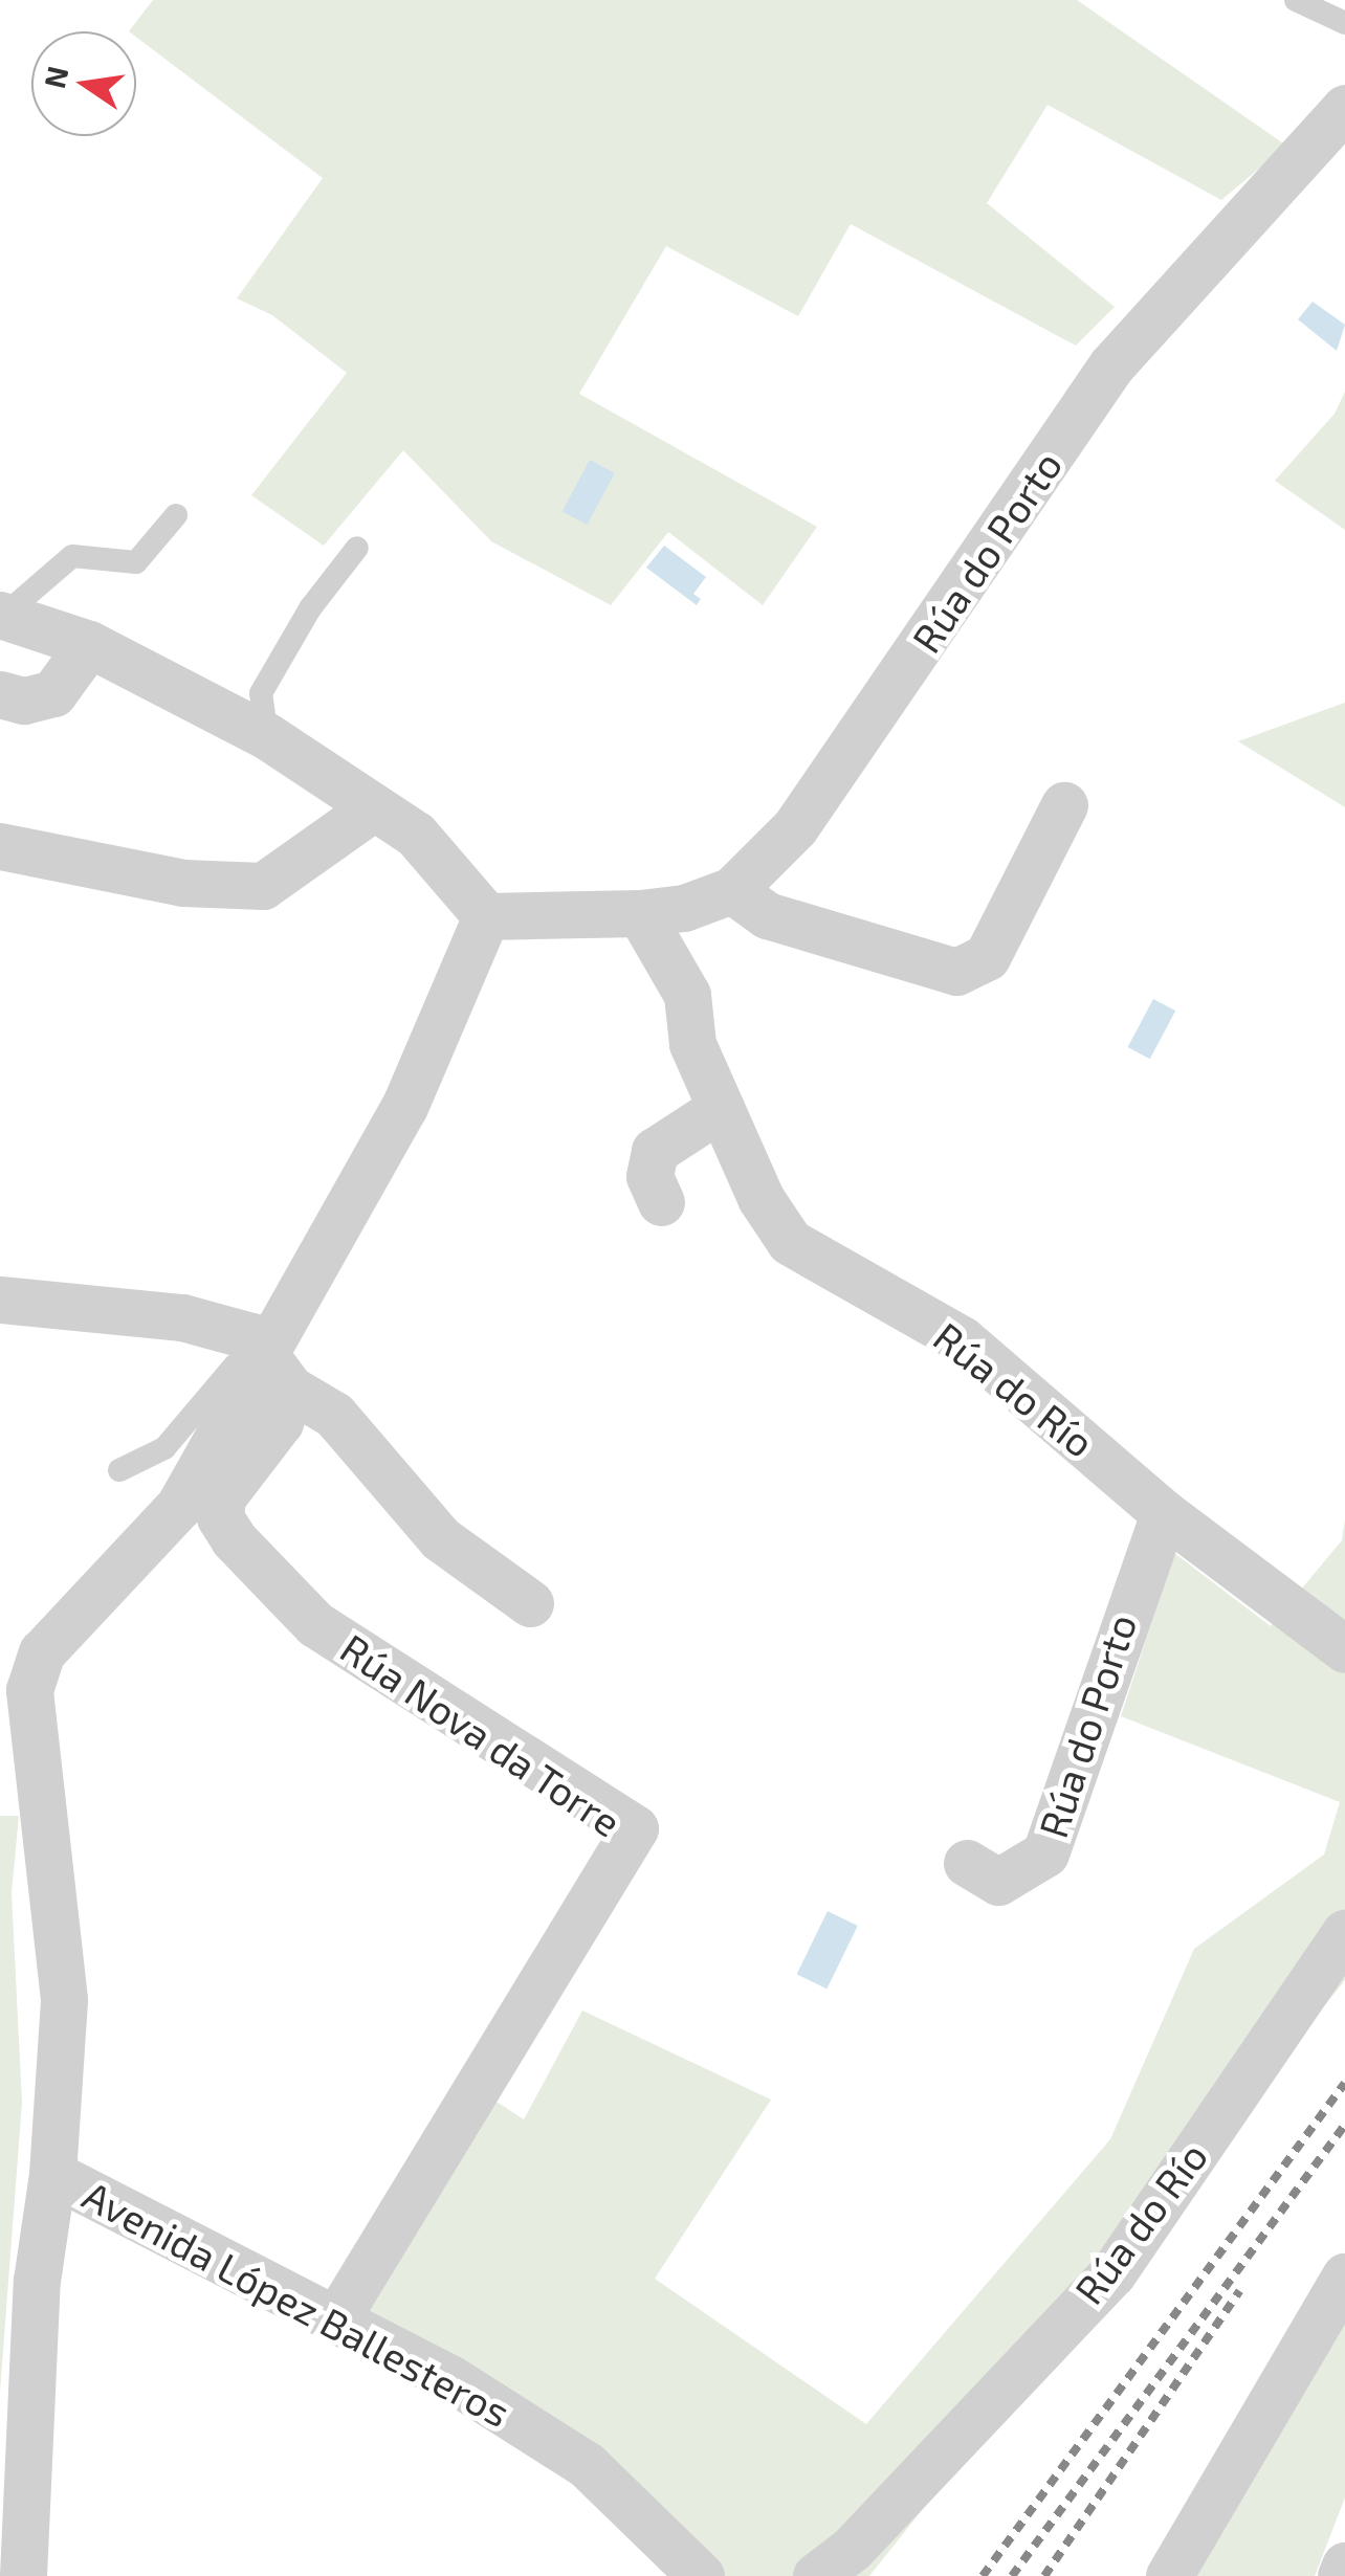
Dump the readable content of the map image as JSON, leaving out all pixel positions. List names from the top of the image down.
{
  "streets": {
    "street": [
      "Rúa do Porto",
      "Rúa do Río",
      "Rúa Nova da Torre",
      "Avenida López Ballesteros"
    ]
  },
  "crossings": [
    ["Rúa do Porto", "Rúa do Río"],
    ["Rúa Nova da Torre", "Avenida López Ballesteros"]
  ],
  "north": "left"
}
